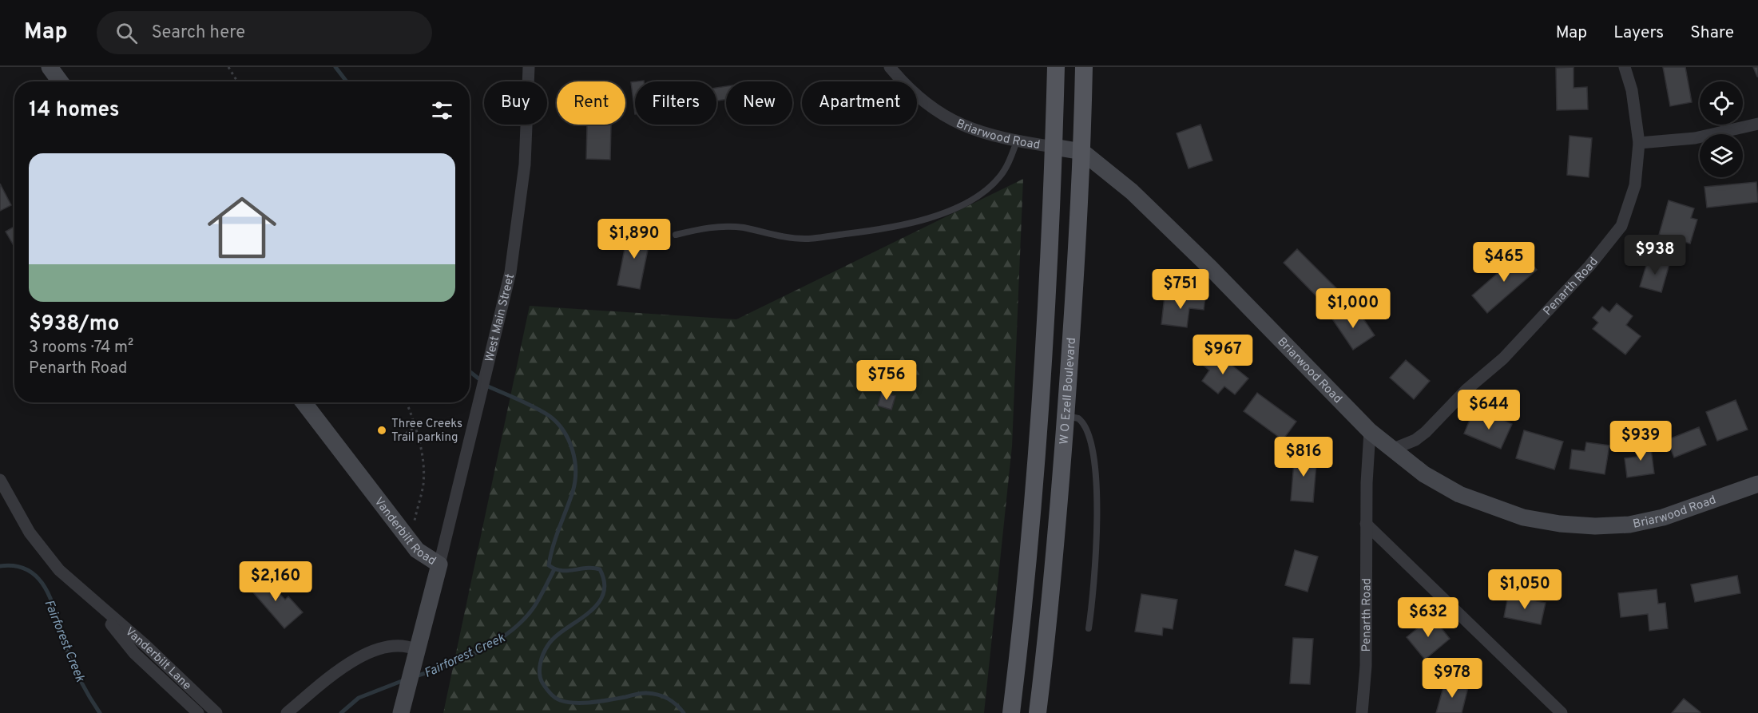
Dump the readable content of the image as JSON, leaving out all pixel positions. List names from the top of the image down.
{
  "streets": {
    "main road": ["W O Ezell Boulevard"],
    "street": [
      "Briarwood Road",
      "Penarth Road",
      "West Main Street",
      "Vanderbilt Road",
      "Vanderbilt Lane"
    ]
  },
  "crossings": [
    ["Briarwood Road", "Penarth Road"],
    ["Briarwood Road", "W O Ezell Boulevard"],
    ["West Main Street", "Vanderbilt Road"]
  ],
  "water": ["Fairforest Creek"],
  "places": ["Three Creeks Trail parking"],
  "page": {
    "header": "Map",
    "search": "Search here",
    "nav": ["Map", "Layers", "Share"],
    "chip": [
      "Buy",
      "Rent",
      "Filters",
      "New",
      "Apartment"
    ],
    "heading": "14 homes",
    "list": [
      {
        "name": "$938/mo",
        "note": "3 rooms · 74 m² · Penarth Road"
      }
    ],
    "price": [
      "$1,890",
      "$938",
      "$465",
      "$751",
      "$1,000",
      "$967",
      "$756",
      "$644",
      "$939",
      "$816",
      "$2,160",
      "$1,050",
      "$632",
      "$978"
    ]
  }
}
